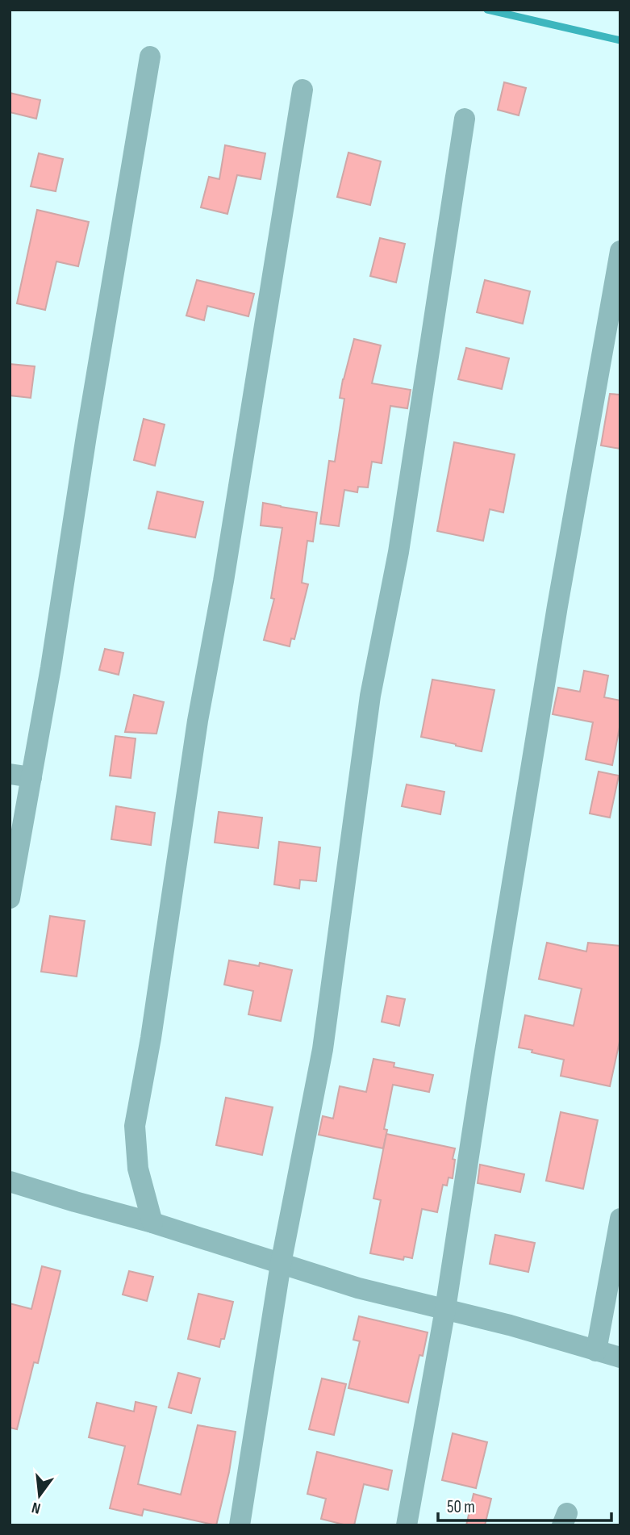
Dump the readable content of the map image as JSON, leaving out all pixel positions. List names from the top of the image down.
{
  "scale_bar": "50 m",
  "north": "bottom"
}
